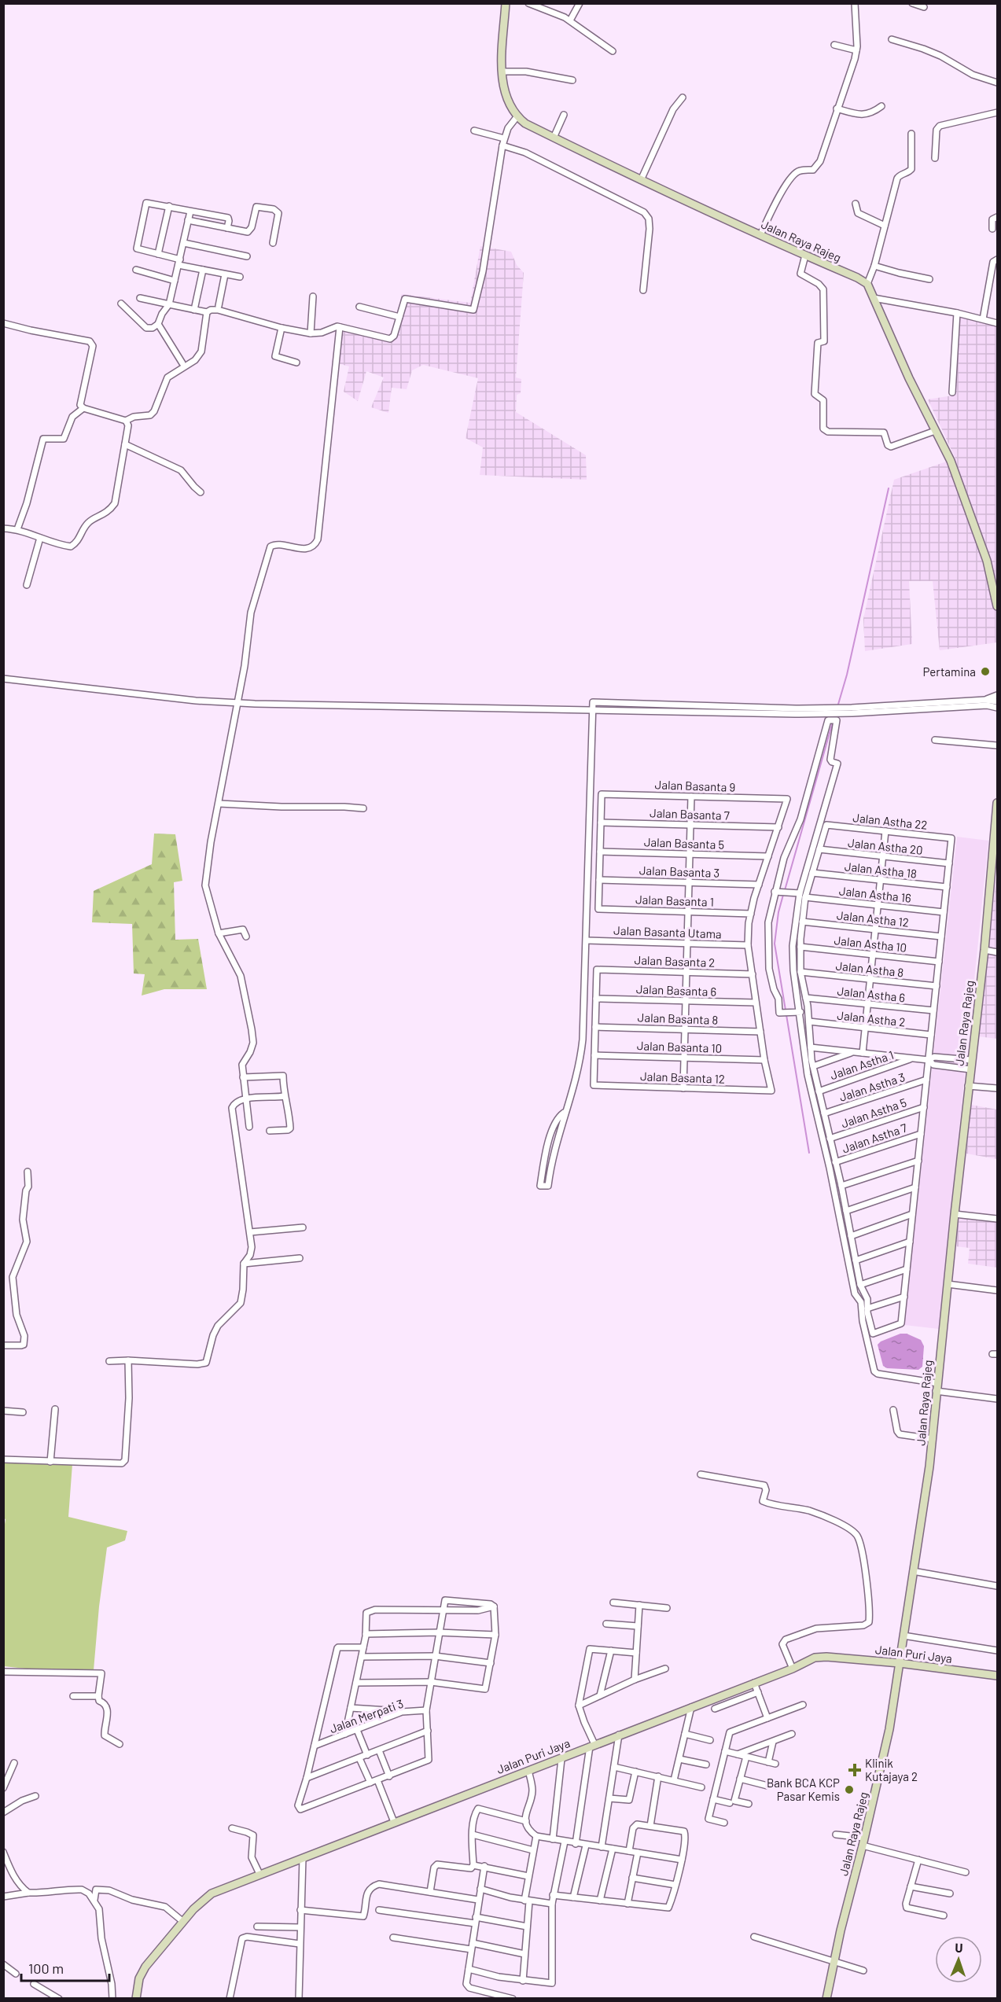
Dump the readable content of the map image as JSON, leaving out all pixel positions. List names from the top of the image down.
{
  "streets": {
    "main road": ["Jalan Raya Rajeg", "Jalan Puri Jaya"],
    "street": [
      "Jalan Basanta 9",
      "Jalan Basanta 7",
      "Jalan Astha 22",
      "Jalan Basanta 5",
      "Jalan Astha 20",
      "Jalan Astha 18",
      "Jalan Basanta 3",
      "Jalan Astha 16",
      "Jalan Basanta 1",
      "Jalan Astha 12",
      "Jalan Basanta Utama",
      "Jalan Astha 10",
      "Jalan Basanta 2",
      "Jalan Astha 8",
      "Jalan Basanta 6",
      "Jalan Astha 6",
      "Jalan Basanta 8",
      "Jalan Astha 2",
      "Jalan Basanta 10",
      "Jalan Astha 1",
      "Jalan Basanta 12",
      "Jalan Astha 3",
      "Jalan Astha 5",
      "Jalan Astha 7",
      "Jalan Merpati 3"
    ]
  },
  "crossings": [
    ["Jalan Raya Rajeg", "Jalan Puri Jaya"],
    ["Jalan Basanta 9", "Jalan Basanta 7"],
    ["Jalan Astha 22", "Jalan Astha 20"],
    ["Jalan Basanta 3", "Jalan Basanta 1"],
    ["Jalan Basanta 2", "Jalan Basanta 6"],
    ["Jalan Basanta 10", "Jalan Basanta 12"]
  ],
  "places": {
    "other": ["Pertamina", "Bank BCA KCP Pasar Kemis"],
    "health": ["Klinik Kutajaya 2"]
  },
  "scale_bar": "100 m",
  "north": "top"
}
